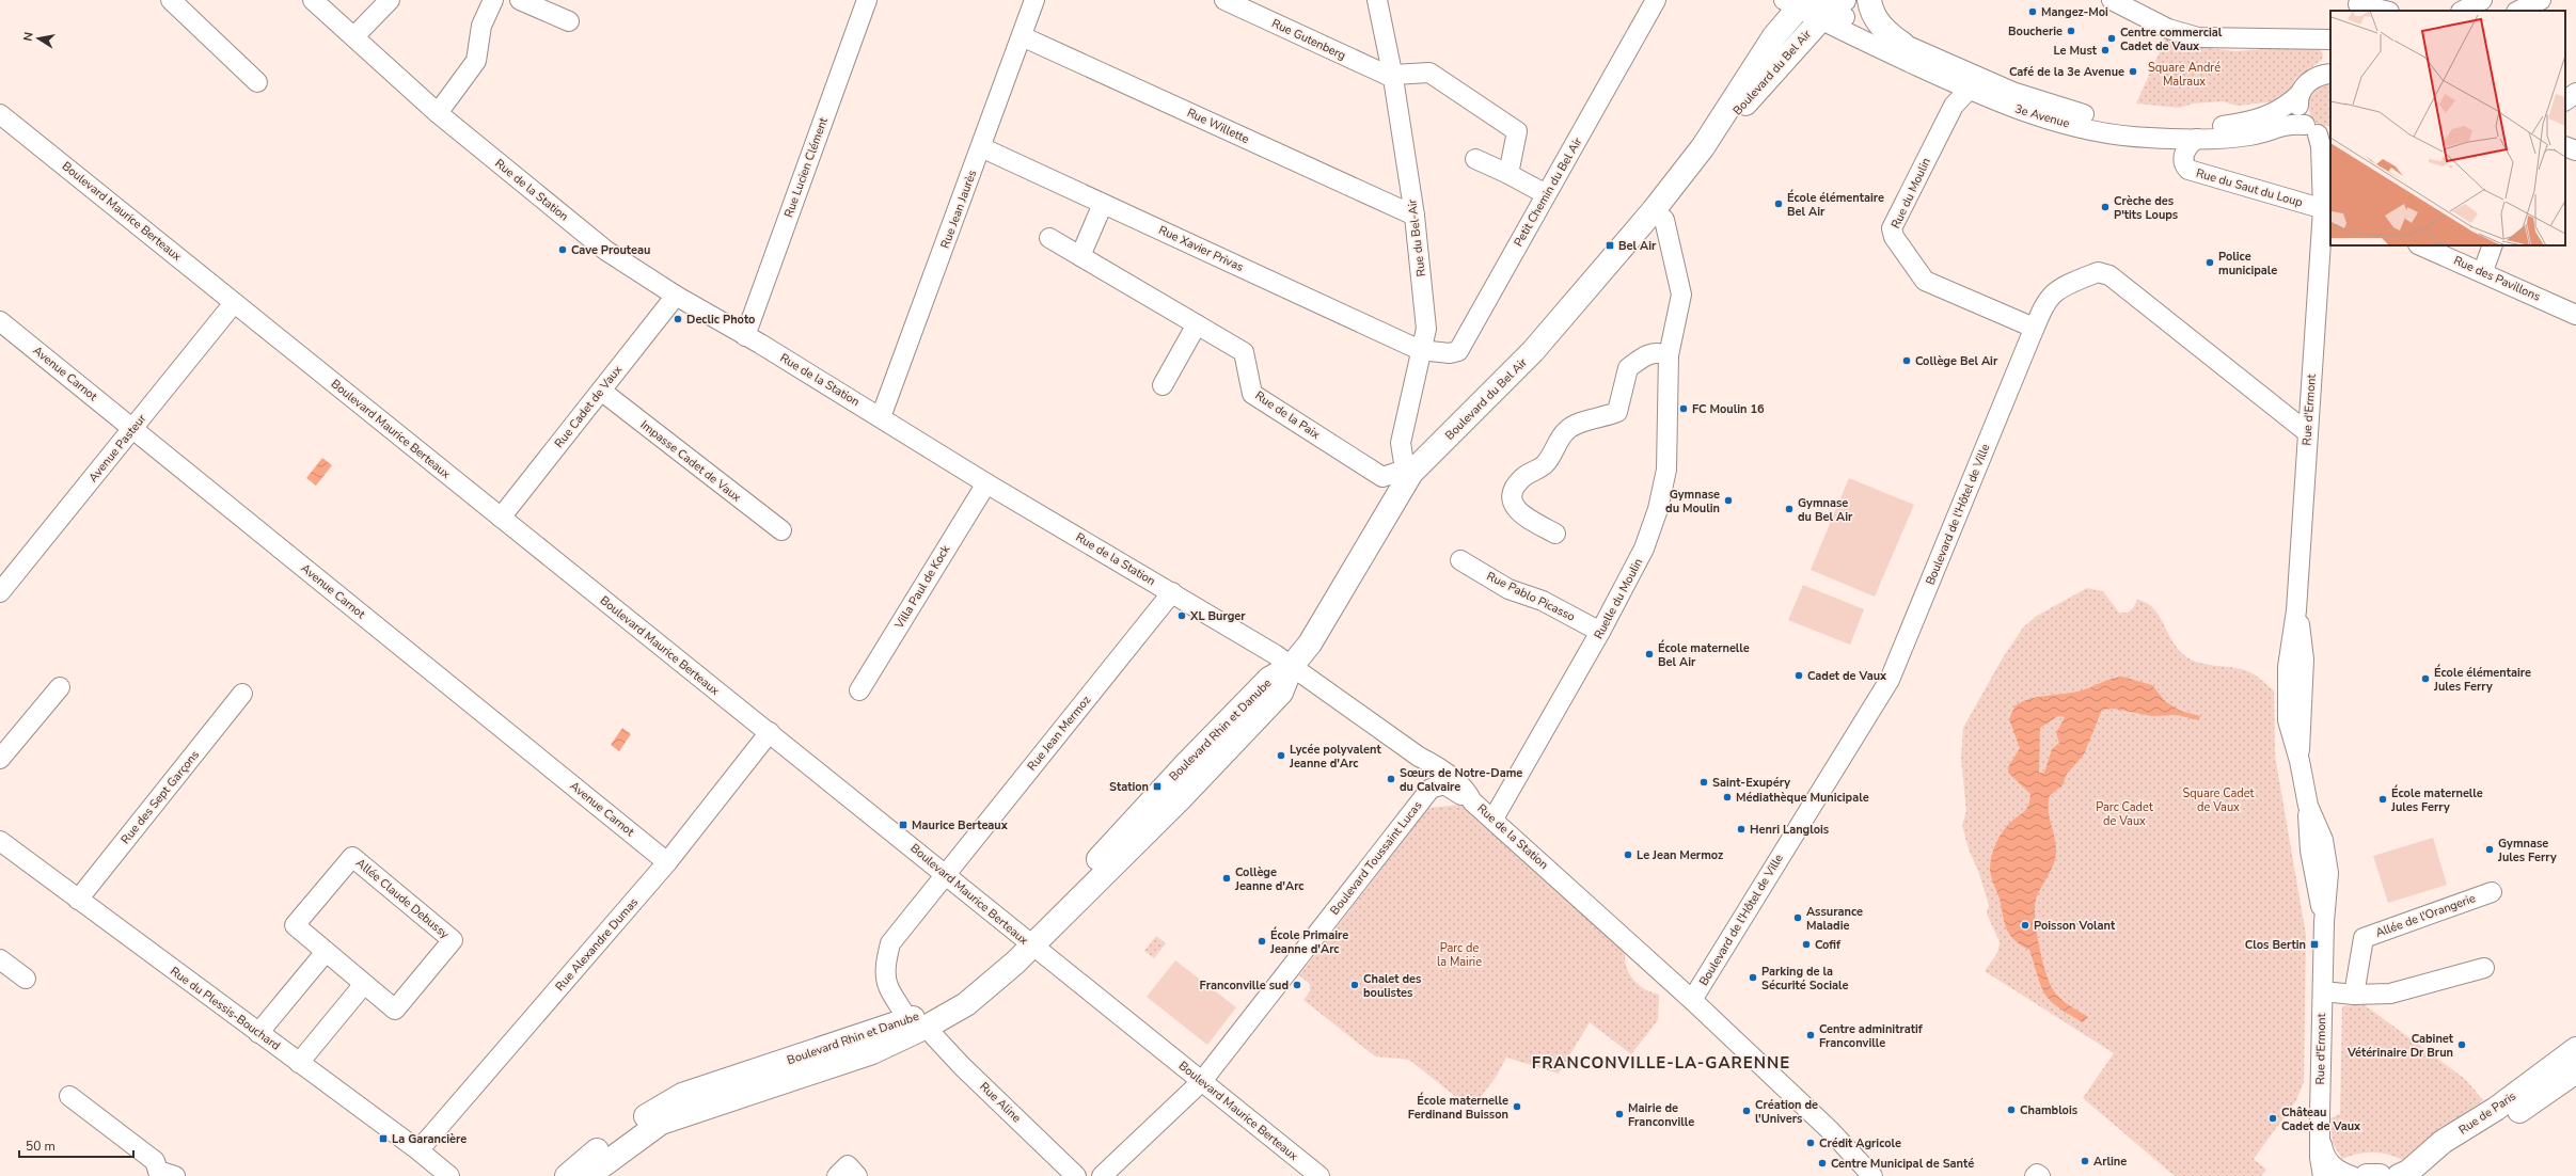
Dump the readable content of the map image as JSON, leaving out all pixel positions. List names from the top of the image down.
{
  "streets": {
    "main road": ["Boulevard du Bel Air", "Boulevard Rhin et Danube", "Rue de Paris"],
    "street": [
      "Rue Gutenberg",
      "3e Avenue",
      "Rue Willette",
      "Rue Lucien Clément",
      "Rue du Saut du Loup",
      "Rue de la Station",
      "Petit Chemin du Bel Air",
      "Rue du Moulin",
      "Rue Jean Jaurès",
      "Boulevard Maurice Berteaux",
      "Rue du Bel-Air",
      "Rue Xavier Privas",
      "Rue des Pavillons",
      "Avenue Carnot",
      "Rue Cadet de Vaux",
      "Rue d'Ermont",
      "Rue de la Paix",
      "Avenue Pasteur",
      "Impasse Cadet de Vaux",
      "Boulevard de l'Hôtel de Ville",
      "Villa Paul de Kock",
      "Rue Pablo Picasso",
      "Ruelle du Moulin",
      "Rue Jean Mermoz",
      "Rue des Sept Garçons",
      "Boulevard Toussaint Lucas",
      "Allée Claude Debussy",
      "Allée de l'Orangerie",
      "Rue Alexandre Dumas",
      "Rue du Plessis-Bouchard",
      "Rue Aline"
    ]
  },
  "crossings": [
    ["Rue Gutenberg", "Rue du Bel-Air"],
    ["Boulevard du Bel Air", "3e Avenue"],
    ["Boulevard du Bel Air", "Rue de la Station"],
    ["Boulevard du Bel Air", "Rue du Bel-Air"],
    ["Boulevard du Bel Air", "Rue de la Paix"],
    ["Boulevard du Bel Air", "Ruelle du Moulin"],
    ["Boulevard du Bel Air", "Boulevard Rhin et Danube"],
    ["3e Avenue", "Rue du Saut du Loup"],
    ["3e Avenue", "Rue du Moulin"],
    ["3e Avenue", "Rue d'Ermont"],
    ["Rue Willette", "Rue Jean Jaurès"],
    ["Rue Willette", "Rue du Bel-Air"],
    ["Rue Lucien Clément", "Rue de la Station"],
    ["Rue du Saut du Loup", "Rue d'Ermont"],
    ["Rue de la Station", "Rue Jean Jaurès"],
    ["Rue de la Station", "Rue Cadet de Vaux"],
    ["Rue de la Station", "Boulevard de l'Hôtel de Ville"],
    ["Rue de la Station", "Villa Paul de Kock"],
    ["Rue de la Station", "Ruelle du Moulin"],
    ["Rue de la Station", "Boulevard Rhin et Danube"],
    ["Rue de la Station", "Rue Jean Mermoz"],
    ["Petit Chemin du Bel Air", "Rue du Bel-Air"],
    ["Petit Chemin du Bel Air", "Rue Xavier Privas"],
    ["Rue du Moulin", "Boulevard de l'Hôtel de Ville"],
    ["Rue Jean Jaurès", "Rue Xavier Privas"],
    ["Boulevard Maurice Berteaux", "Rue Cadet de Vaux"],
    ["Boulevard Maurice Berteaux", "Avenue Pasteur"],
    ["Boulevard Maurice Berteaux", "Boulevard Rhin et Danube"],
    ["Boulevard Maurice Berteaux", "Rue Jean Mermoz"],
    ["Boulevard Maurice Berteaux", "Boulevard Toussaint Lucas"],
    ["Boulevard Maurice Berteaux", "Rue Alexandre Dumas"],
    ["Boulevard Maurice Berteaux", "Rue Aline"],
    ["Rue du Bel-Air", "Rue Xavier Privas"],
    ["Rue du Bel-Air", "Rue de la Paix"],
    ["Avenue Carnot", "Avenue Pasteur"],
    ["Avenue Carnot", "Rue Alexandre Dumas"],
    ["Rue Cadet de Vaux", "Impasse Cadet de Vaux"],
    ["Rue d'Ermont", "Boulevard de l'Hôtel de Ville"],
    ["Rue Pablo Picasso", "Ruelle du Moulin"],
    ["Boulevard Rhin et Danube", "Rue Aline"],
    ["Rue Jean Mermoz", "Rue Aline"],
    ["Rue des Sept Garçons", "Rue du Plessis-Bouchard"],
    ["Rue Alexandre Dumas", "Rue du Plessis-Bouchard"]
  ],
  "districts": ["FRANCONVILLE-LA-GARENNE"],
  "parks": [
    "Square André Malraux",
    "Square Cadet de Vaux",
    "Parc Cadet de Vaux",
    "Parc de la Mairie"
  ],
  "places": {
    "other": [
      "Mangez-Moi",
      "Boucherie",
      "Centre commercial Cadet de Vaux",
      "Le Must",
      "Café de la 3e Avenue",
      "École élémentaire Bel Air",
      "Crèche des P'tits Loups",
      "Cave Prouteau",
      "Police municipale",
      "Declic Photo",
      "Collège Bel Air",
      "FC Moulin 16",
      "Gymnase du Moulin",
      "Gymnase du Bel Air",
      "XL Burger",
      "École maternelle Bel Air",
      "Cadet de Vaux",
      "École élémentaire Jules Ferry",
      "Lycée polyvalent Jeanne d'Arc",
      "Sœurs de Notre-Dame du Calvaire",
      "Saint-Exupéry",
      "Médiathèque Municipale",
      "École maternelle Jules Ferry",
      "Henri Langlois",
      "Gymnase Jules Ferry",
      "Le Jean Mermoz",
      "Collège Jeanne d'Arc",
      "Assurance Maladie",
      "Poisson Volant",
      "École Primaire Jeanne d'Arc",
      "Cofif",
      "Parking de la Sécurité Sociale",
      "Franconville sud",
      "Chalet des boulistes",
      "Centre adminitratif Franconville",
      "Cabinet Vétérinaire Dr Brun",
      "École maternelle Ferdinand Buisson",
      "Chamblois",
      "Création de l'Univers",
      "Mairie de Franconville",
      "Château Cadet de Vaux",
      "Crédit Agricole",
      "Arline",
      "Centre Municipal de Santé"
    ],
    "transit": [
      "Bel Air",
      "Station",
      "Maurice Berteaux",
      "Clos Bertin",
      "La Garancière"
    ]
  },
  "scale_bar": "50 m",
  "north": "left"
}
